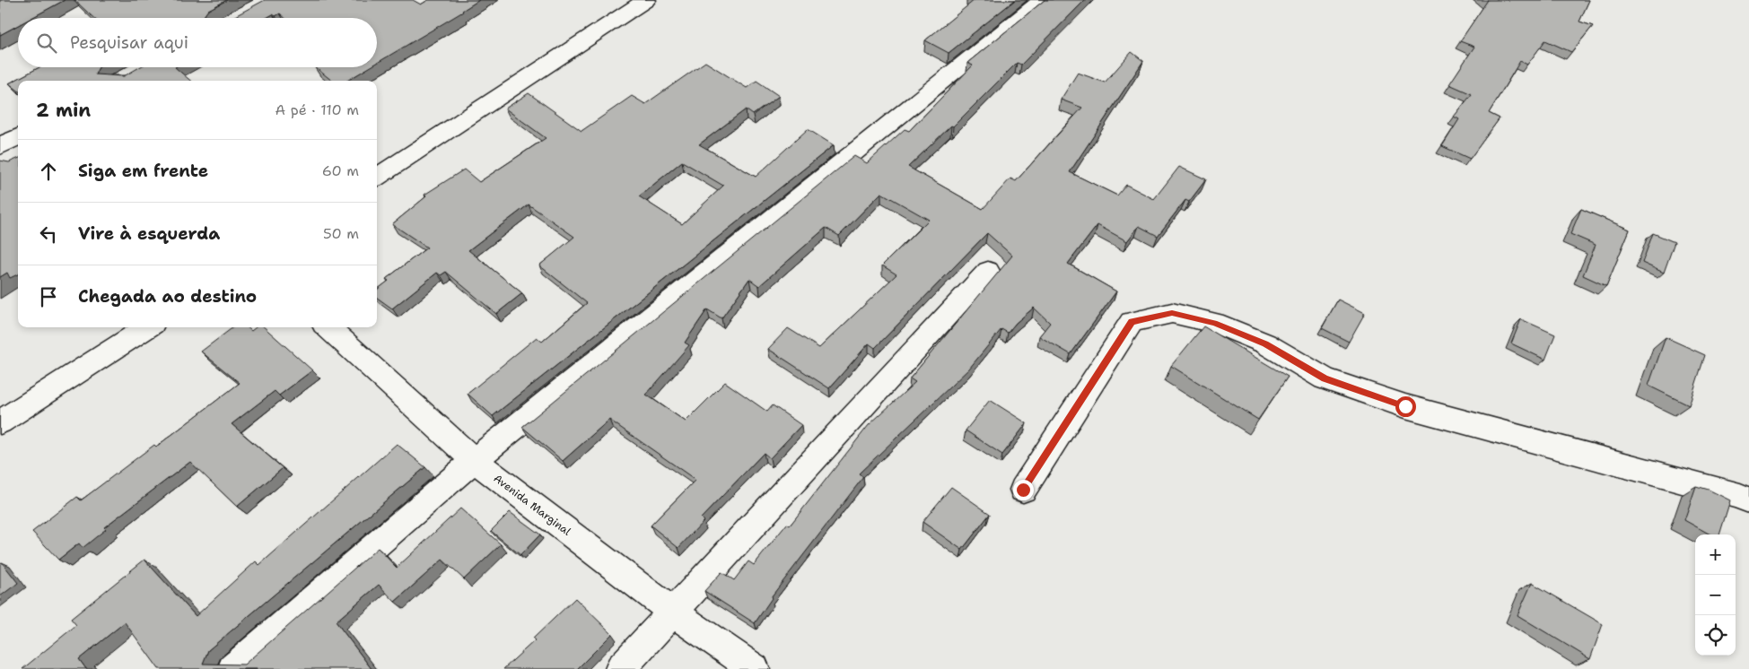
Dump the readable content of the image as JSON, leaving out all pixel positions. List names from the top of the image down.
{
  "streets": {
    "main road": ["Avenida Marginal"]
  },
  "page": {
    "search": "Pesquisar aqui",
    "heading": ["2 min", "A pé · 110 m"],
    "list": [
      ["Siga em frente", "60 m"],
      ["Vire à esquerda", "50 m"],
      "Chegada ao destino"
    ],
    "map_buttons": ["+", "−"]
  }
}
